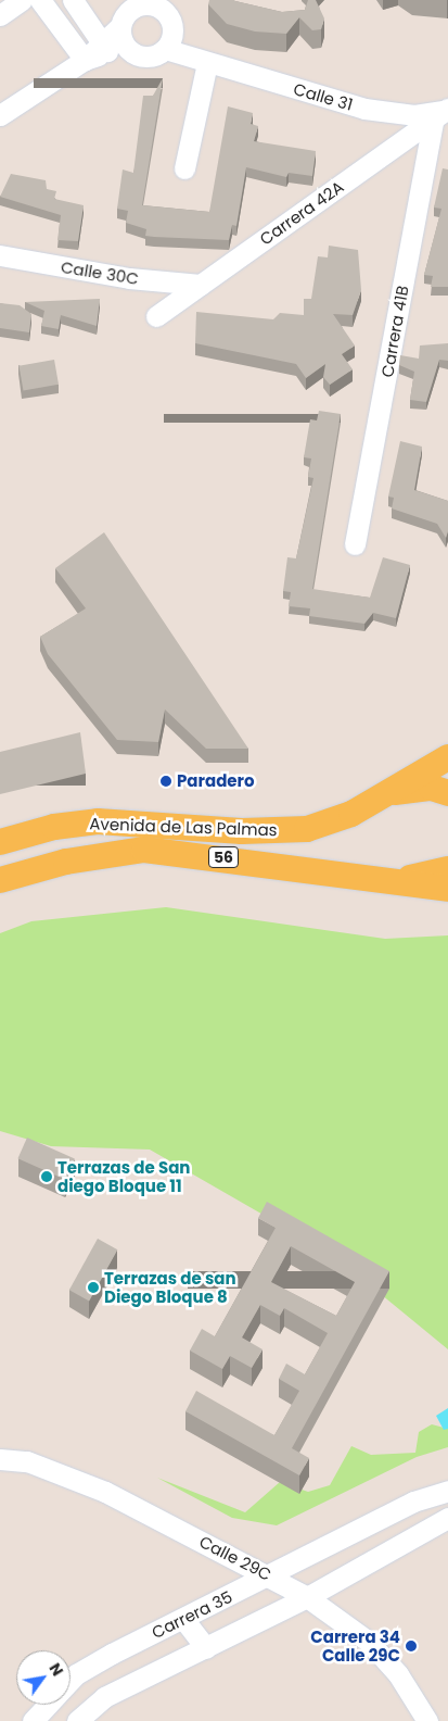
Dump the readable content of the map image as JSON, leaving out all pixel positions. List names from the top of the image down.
{
  "streets": {
    "main road": ["Avenida de Las Palmas", "56"],
    "street": [
      "Calle 31",
      "Carrera 42A",
      "Calle 30C",
      "Carrera 41B",
      "Calle 29C",
      "Carrera 35"
    ]
  },
  "crossings": [
    ["Calle 31", "Carrera 42A"],
    ["Calle 31", "Carrera 41B"],
    ["Carrera 42A", "Calle 30C"],
    ["Carrera 42A", "Carrera 41B"],
    ["Calle 29C", "Carrera 35"]
  ],
  "places": [
    "Paradero",
    "Terrazas de San diego Bloque 11",
    "Terrazas de san Diego Bloque 8",
    "Carrera 34 Calle 29C"
  ],
  "north": "top right"
}
